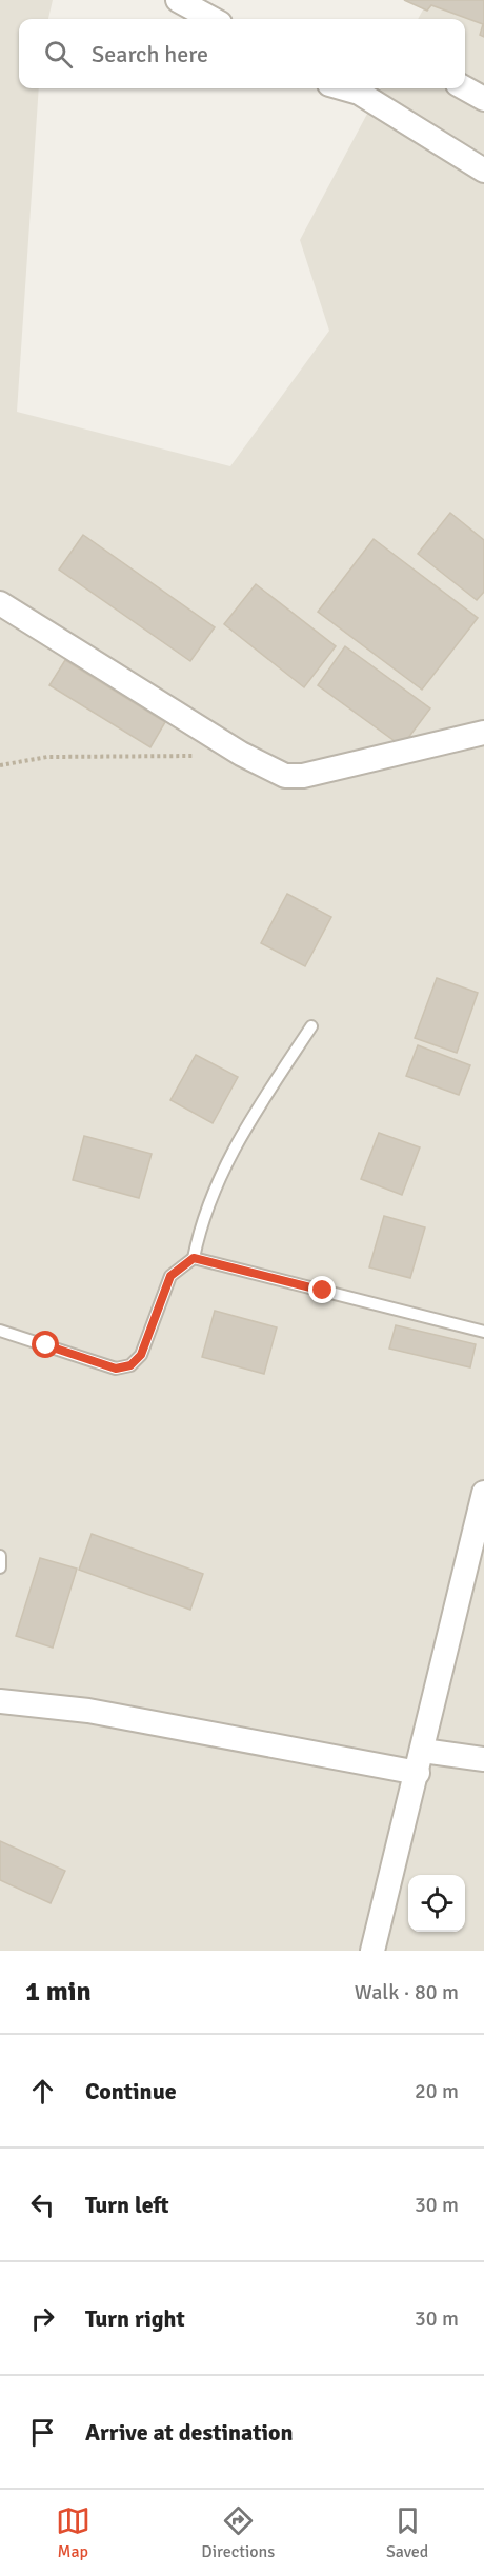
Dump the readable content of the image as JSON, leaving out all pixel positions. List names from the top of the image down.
{
  "page": {
    "search": "Search here",
    "heading": ["1 min", "Walk · 80 m"],
    "list": [
      ["Continue", "20 m"],
      ["Turn left", "30 m"],
      ["Turn right", "30 m"],
      "Arrive at destination"
    ],
    "nav": ["Map", "Directions", "Saved"]
  }
}
